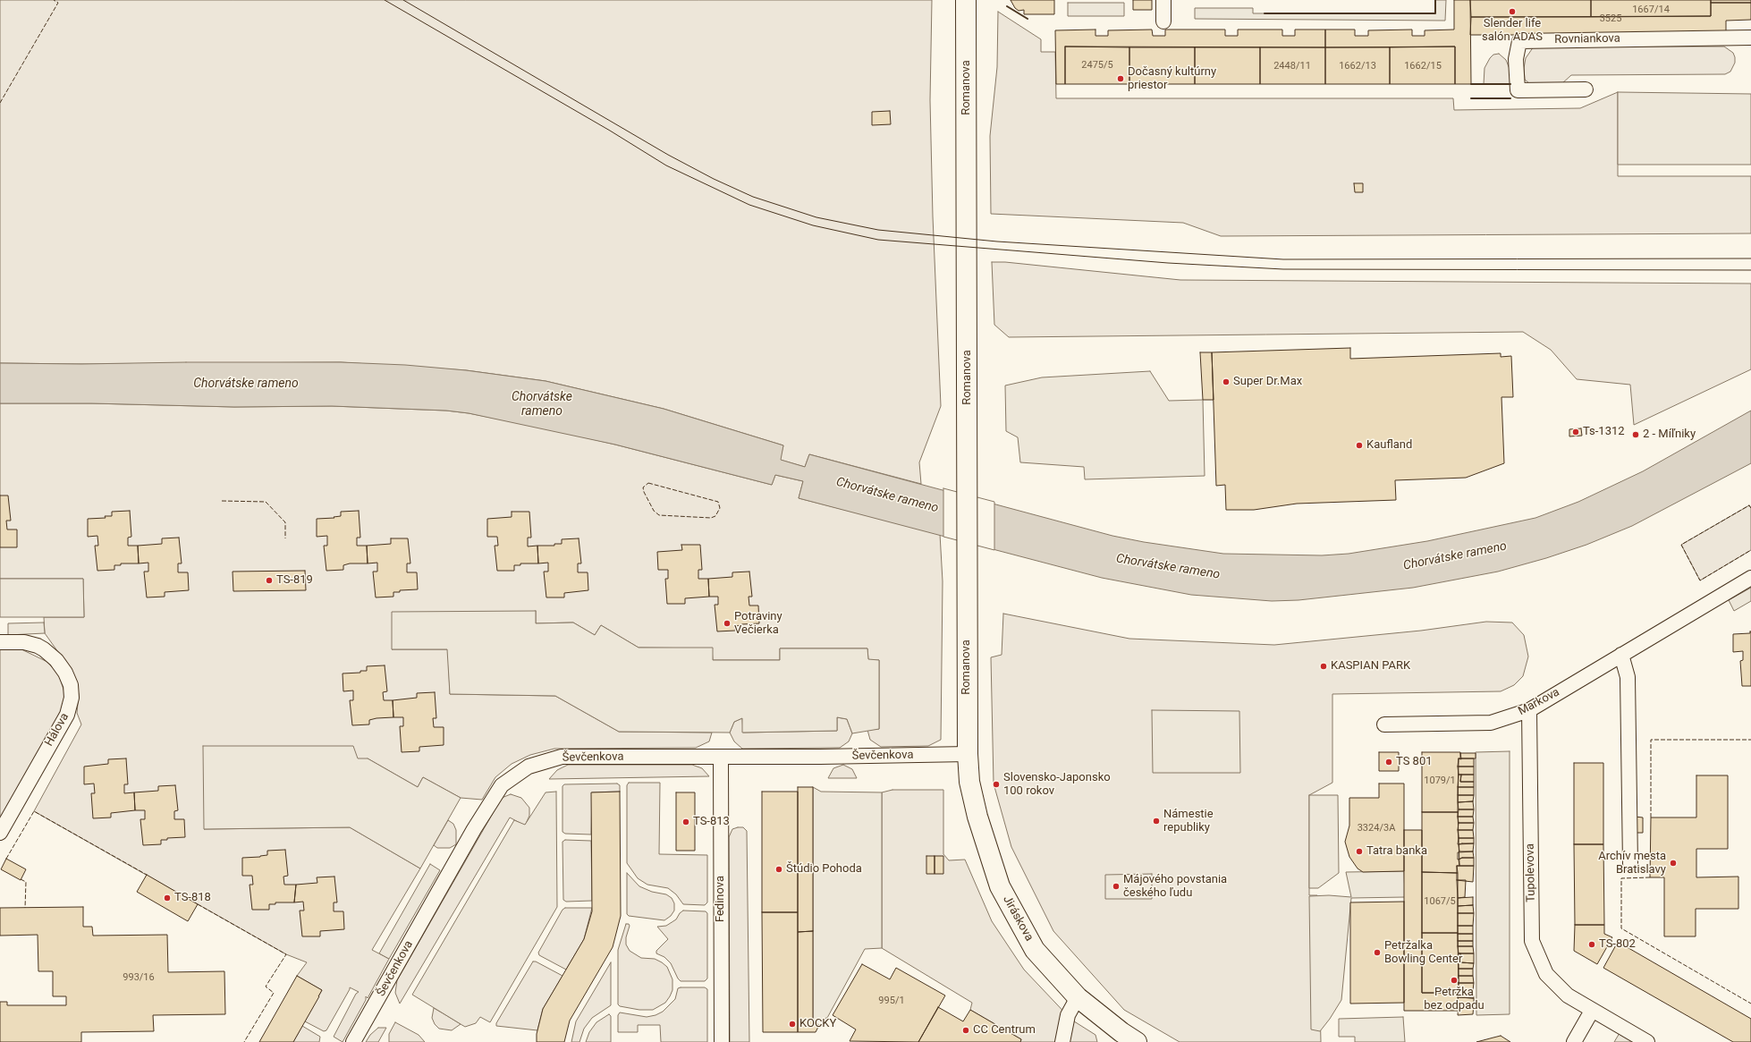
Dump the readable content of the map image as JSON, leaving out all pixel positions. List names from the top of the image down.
{
  "streets": {
    "street": [
      "Rovniankova",
      "Romanova",
      "Markova",
      "Hálova",
      "Ševčenkova",
      "Tupolevova",
      "Fedinova",
      "Jiráskova"
    ]
  },
  "crossings": [
    ["Romanova", "Ševčenkova"],
    ["Romanova", "Jiráskova"],
    ["Markova", "Tupolevova"],
    ["Ševčenkova", "Fedinova"],
    ["Ševčenkova", "Jiráskova"]
  ],
  "water": ["Chorvátske rameno"],
  "places": [
    "Slender life salón ADAS",
    "Dočasný kultúrny priestor",
    "Super Dr.Max",
    "Ts-1312",
    "2 - Míľniky",
    "Kaufland",
    "TS-819",
    "Potraviny Večierka",
    "KASPIAN PARK",
    "TS 801",
    "Slovensko-Japonsko 100 rokov",
    "Námestie republiky",
    "TS-813",
    "Tatra banka",
    "Archív mesta Bratislavy",
    "Štúdio Pohoda",
    "Májového povstania českého ľudu",
    "TS-818",
    "TS-802",
    "Petržalka Bowling Center",
    "Petržka bez odpadu",
    "KOCKY",
    "CC Centrum"
  ],
  "house_numbers": [
    "1667/14",
    "3525",
    "2475/5",
    "2448/11",
    "1662/13",
    "1662/15",
    "1079/1",
    "3324/3A",
    "1067/5",
    "993/16",
    "995/1"
  ]
}
